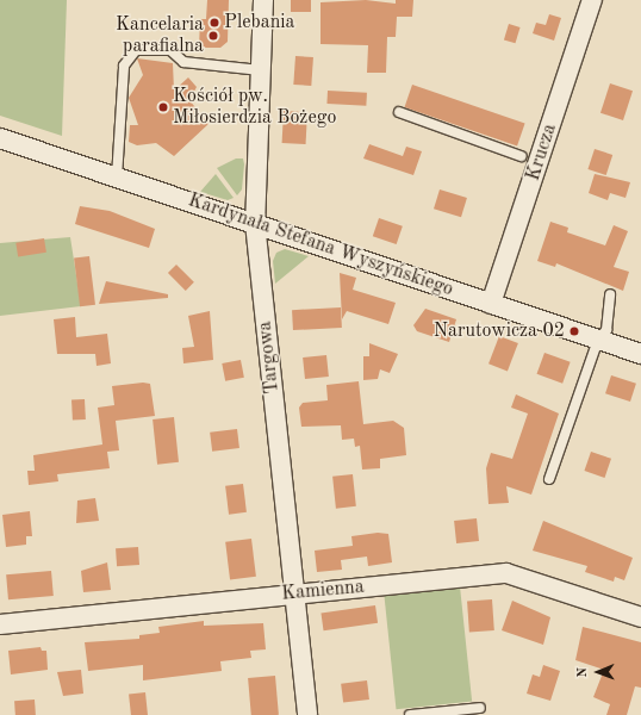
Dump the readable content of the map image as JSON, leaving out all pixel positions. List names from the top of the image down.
{
  "streets": {
    "street": [
      "Krucza",
      "Kardynała Stefana Wyszyńskiego",
      "Targowa",
      "Kamienna"
    ]
  },
  "crossings": [
    ["Krucza", "Kardynała Stefana Wyszyńskiego"],
    ["Kardynała Stefana Wyszyńskiego", "Targowa"],
    ["Targowa", "Kamienna"]
  ],
  "places": [
    "Plebania",
    "Kancelaria parafialna",
    "Kościół pw. Miłosierdzia Bożego",
    "Narutowicza 02"
  ],
  "north": "left"
}
